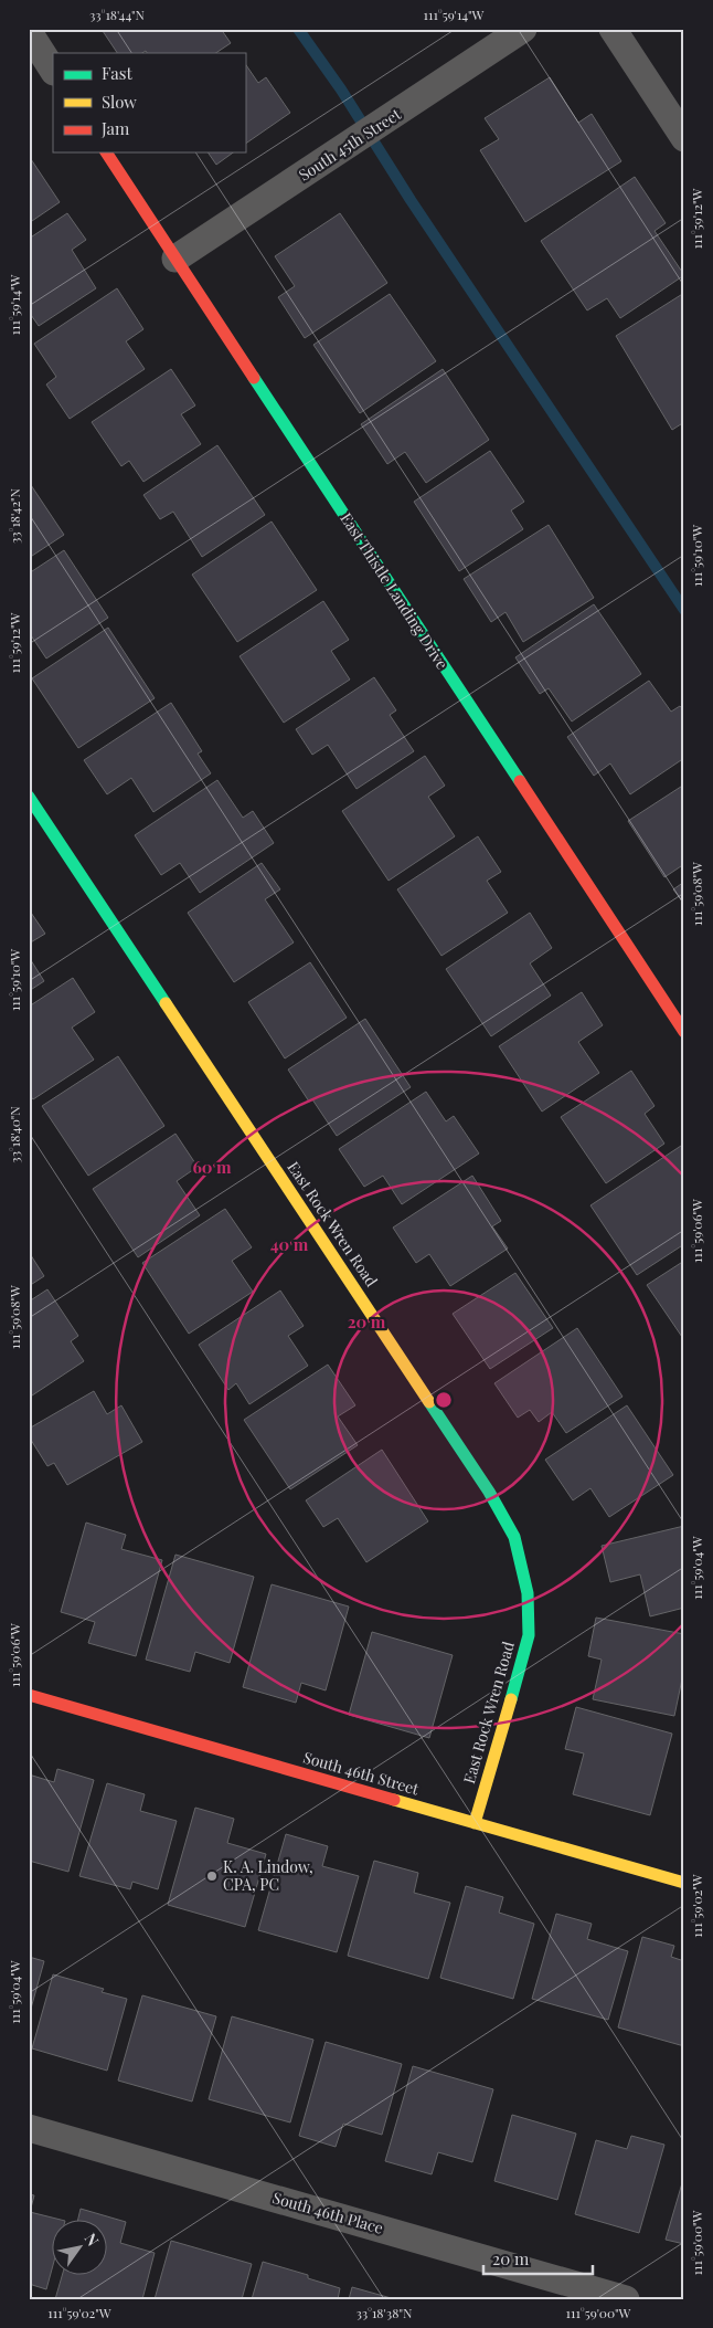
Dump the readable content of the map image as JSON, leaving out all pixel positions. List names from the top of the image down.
{
  "streets": {
    "street": [
      "South 45th Street",
      "East Thistle Landing Drive",
      "East Rock Wren Road",
      "South 46th Street",
      "South 46th Place"
    ]
  },
  "crossings": [
    ["South 45th Street", "East Thistle Landing Drive"],
    ["East Rock Wren Road", "South 46th Street"]
  ],
  "places": ["K. A. Lindow, CPA, PC"],
  "legend": ["Fast", "Slow", "Jam"],
  "scale_bar": "20 m",
  "north": "top right",
  "coordinates": [
    "33°18'44\"N",
    "111°59'14\"W",
    "111°59'12\"W",
    "33°18'42\"N",
    "111°59'10\"W",
    "111°59'08\"W",
    "33°18'40\"N",
    "111°59'06\"W",
    "111°59'04\"W",
    "111°59'02\"W",
    "111°59'00\"W",
    "33°18'38\"N"
  ],
  "rings": ["60 m", "40 m", "20 m"]
}
